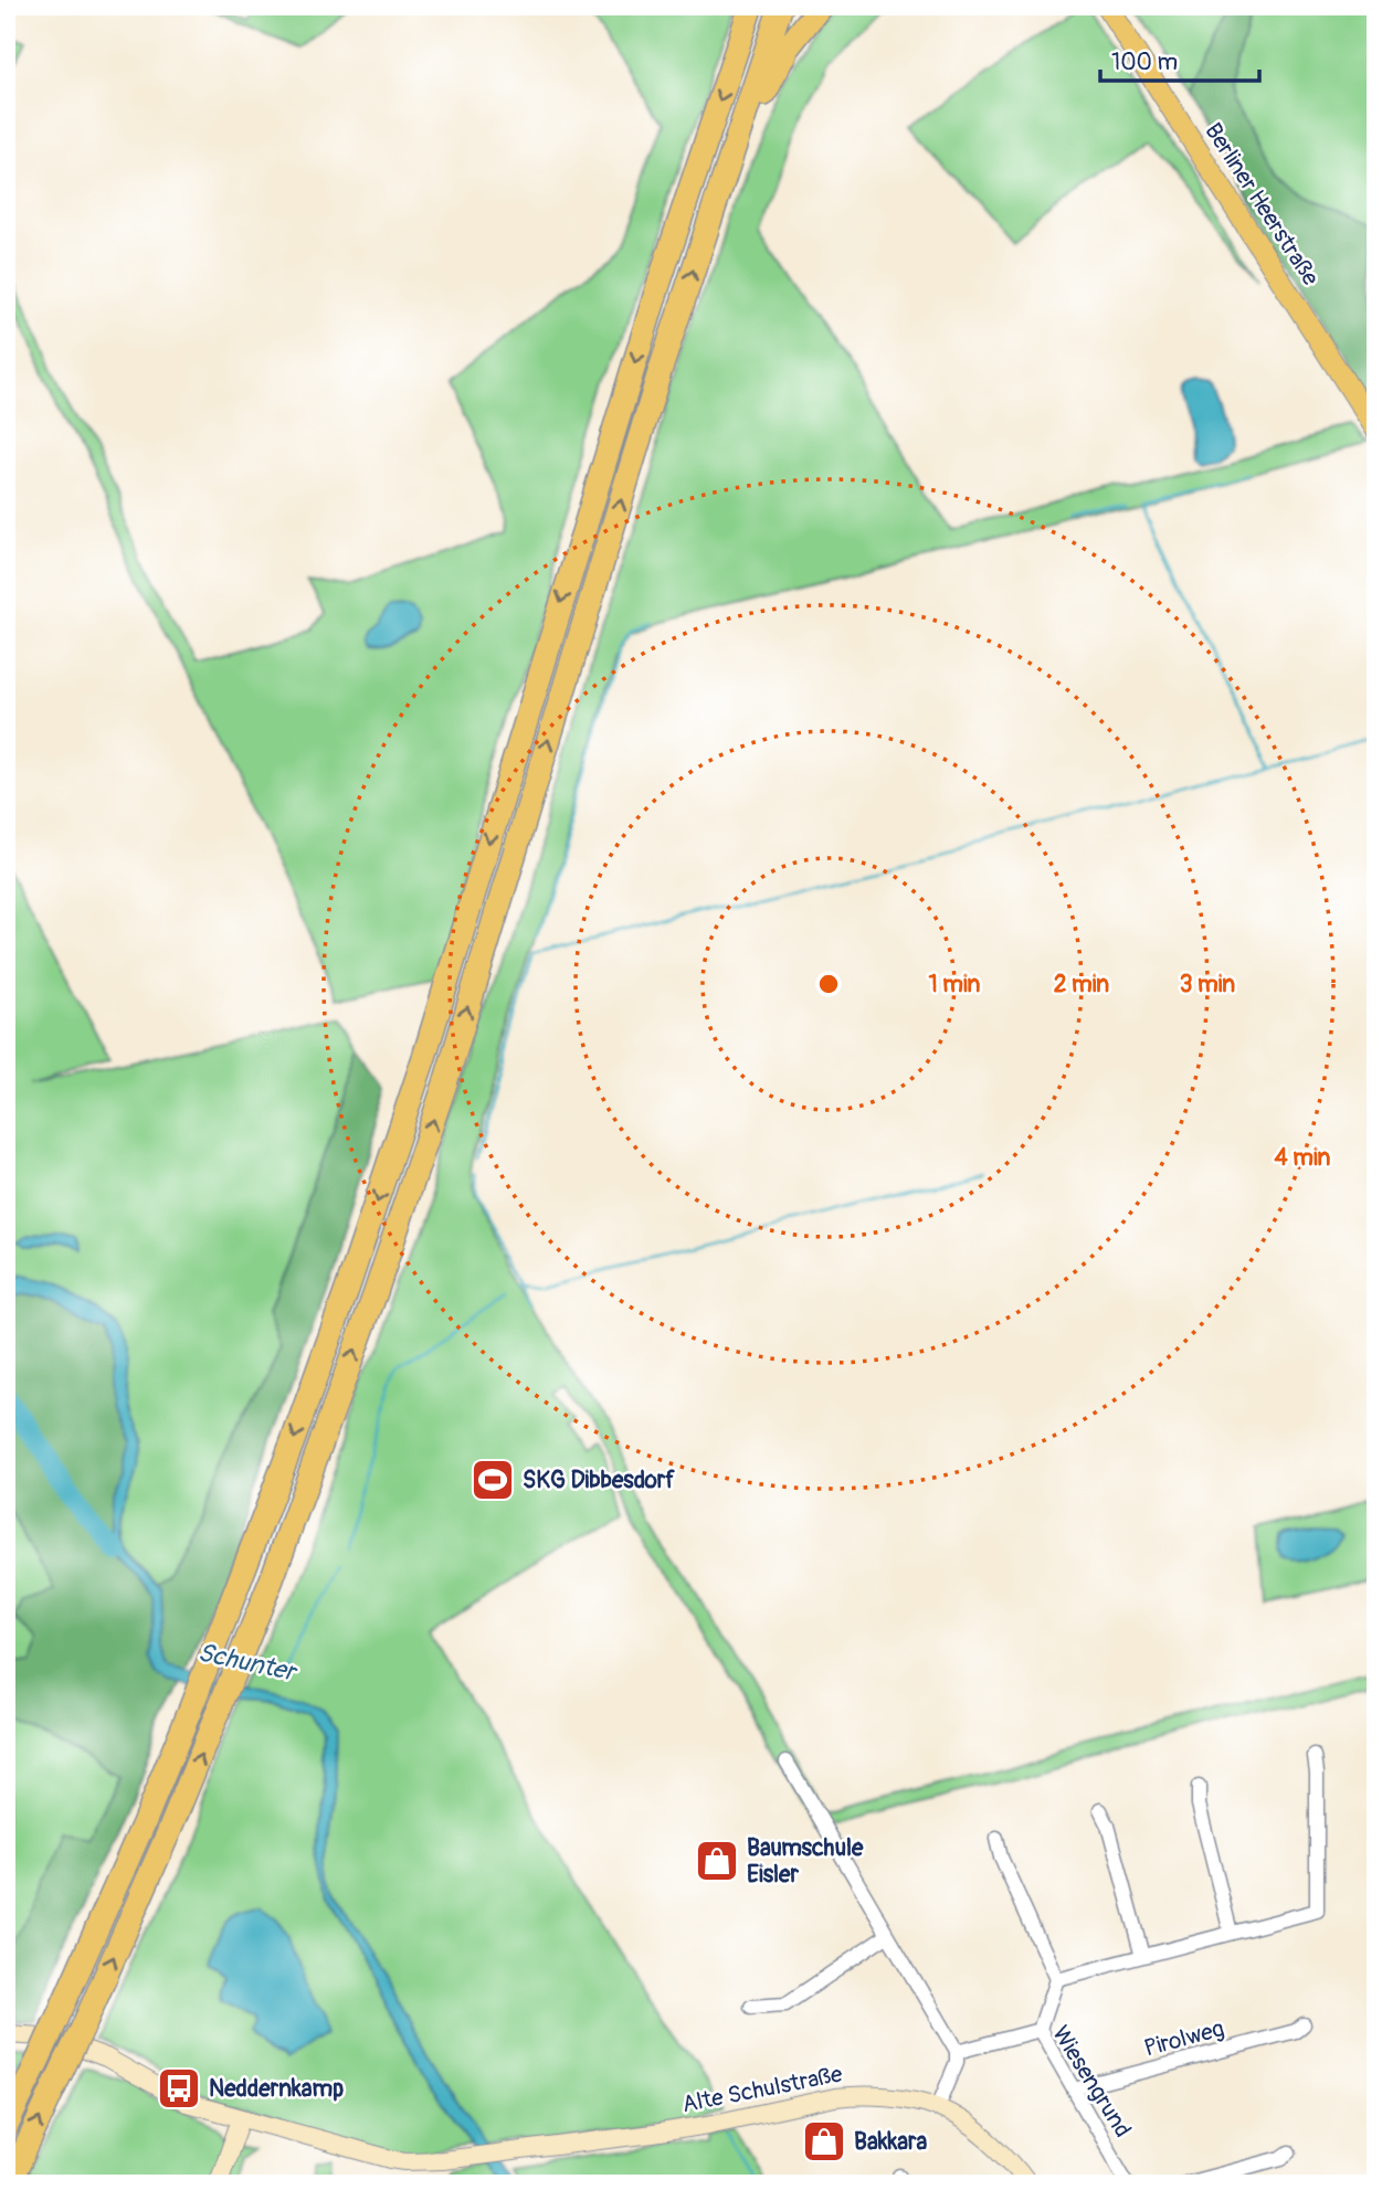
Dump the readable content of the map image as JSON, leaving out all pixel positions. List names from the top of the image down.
{
  "streets": {
    "main road": ["Berliner Heerstraße"],
    "street": ["Pirolweg", "Wiesengrund", "Alte Schulstraße"]
  },
  "crossings": [
    ["Pirolweg", "Wiesengrund"]
  ],
  "water": ["Schunter"],
  "places": {
    "sports": ["SKG Dibbesdorf"],
    "shop": ["Baumschule Eisler", "Bakkara"],
    "bus stop": ["Neddernkamp"]
  },
  "scale_bar": "100 m",
  "rings": [
    "1 min",
    "2 min",
    "3 min",
    "4 min"
  ]
}
